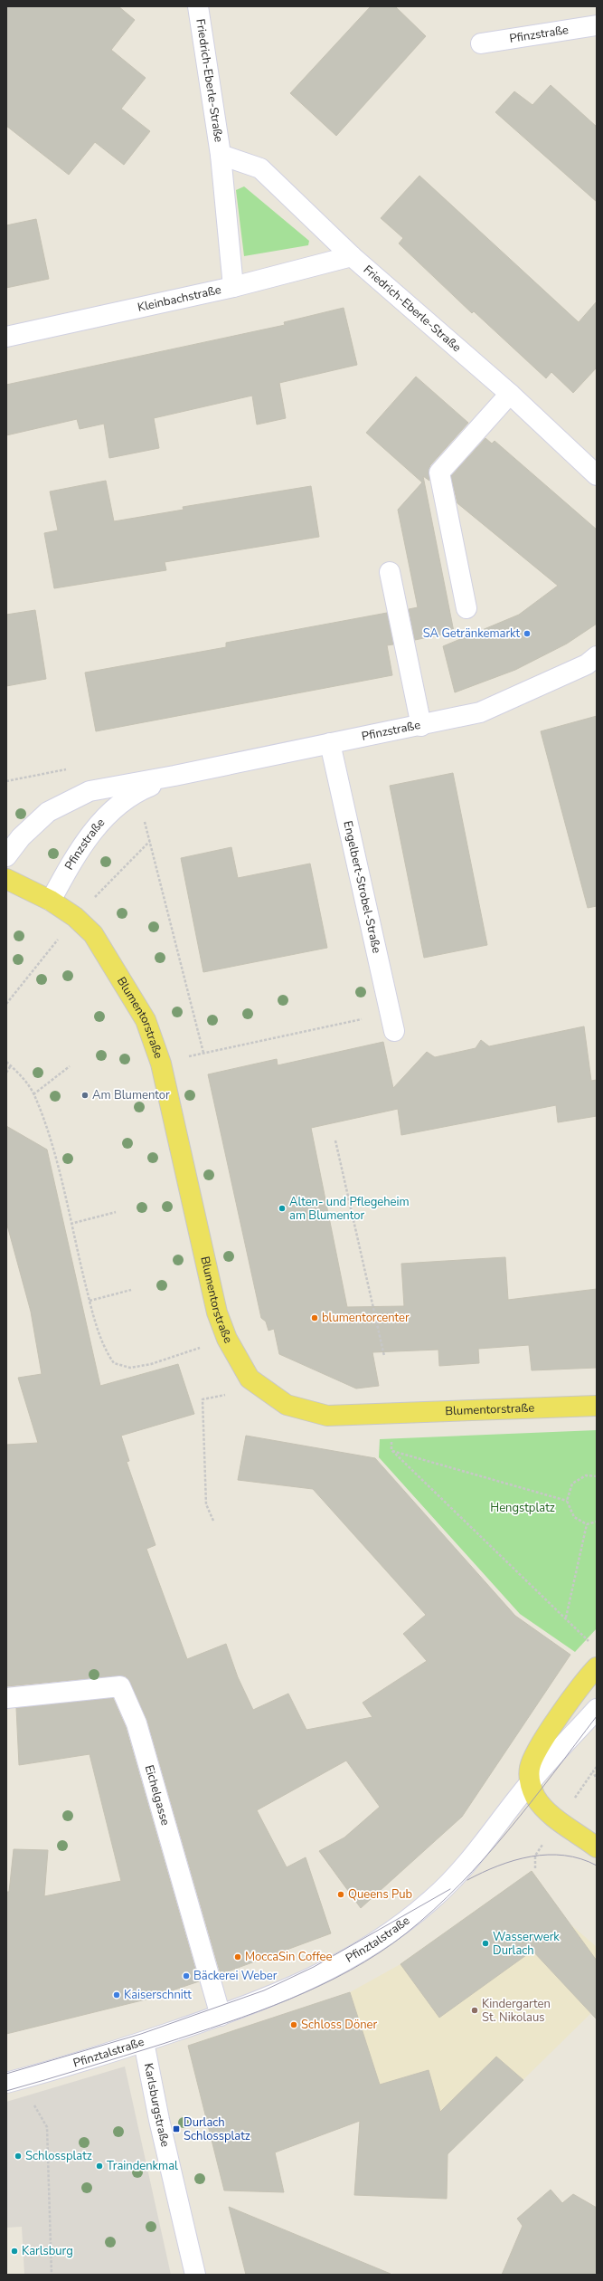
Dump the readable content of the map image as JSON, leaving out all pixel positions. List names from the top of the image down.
{
  "streets": {
    "main road": ["Blumentorstraße"],
    "street": [
      "Pfinzstraße",
      "Friedrich-Eberle-Straße",
      "Kleinbachstraße",
      "Engelbert-Strobel-Straße",
      "Eichelgasse",
      "Pfinztalstraße",
      "Karlsburgstraße"
    ]
  },
  "crossings": [
    ["Pfinzstraße", "Engelbert-Strobel-Straße"],
    ["Pfinzstraße", "Blumentorstraße"],
    ["Friedrich-Eberle-Straße", "Kleinbachstraße"],
    ["Eichelgasse", "Pfinztalstraße"],
    ["Pfinztalstraße", "Karlsburgstraße"]
  ],
  "parks": ["Hengstplatz"],
  "places": {
    "other": [
      "SA Getränkemarkt",
      "Am Blumentor",
      "Alten- und Pflegeheim am Blumentor",
      "blumentorcenter",
      "Queens Pub",
      "Wasserwerk Durlach",
      "MoccaSin Coffee",
      "Bäckerei Weber",
      "Kaiserschnitt",
      "Kindergarten St. Nikolaus",
      "Schloss Döner",
      "Schlossplatz",
      "Traindenkmal",
      "Karlsburg"
    ],
    "transit": ["Durlach Schlossplatz"]
  }
}
